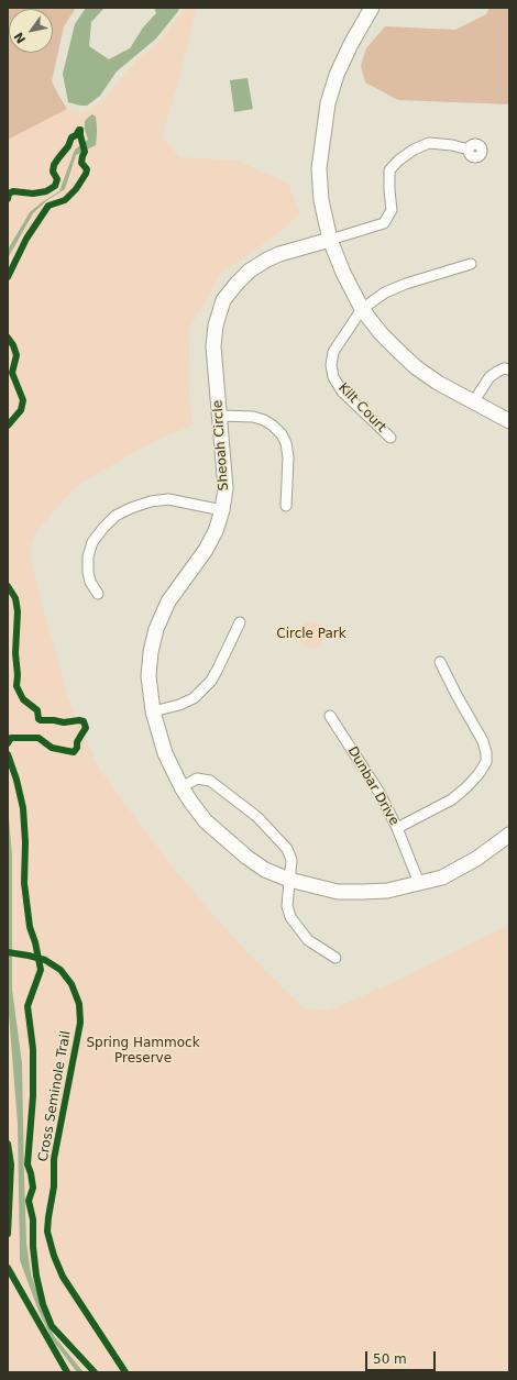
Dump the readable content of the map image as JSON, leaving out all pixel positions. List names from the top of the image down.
{
  "streets": {
    "street": ["Kilt Court", "Sheoah Circle", "Dunbar Drive"],
    "cycle path": ["Cross Seminole Trail"]
  },
  "crossings": [
    ["Sheoah Circle", "Dunbar Drive"]
  ],
  "parks": ["Circle Park", "Spring Hammock Preserve"],
  "scale_bar": "50 m",
  "north": "bottom left"
}
